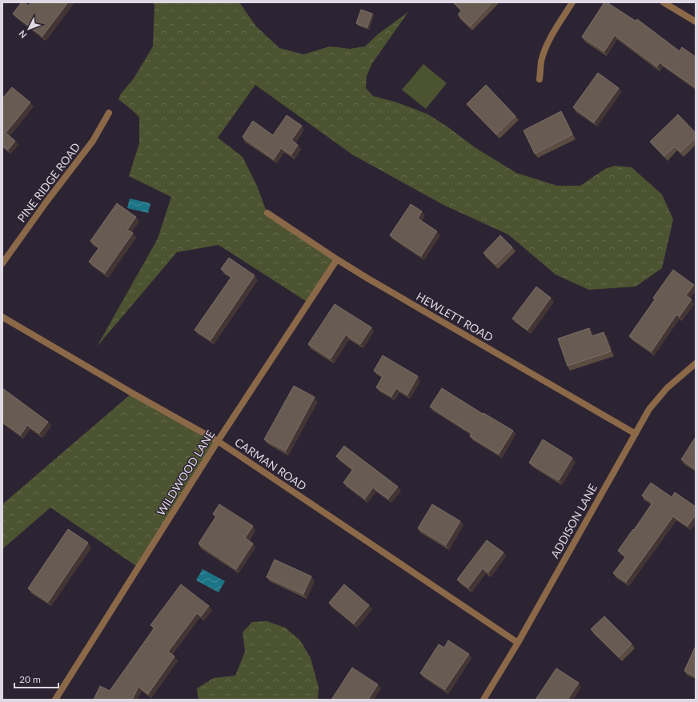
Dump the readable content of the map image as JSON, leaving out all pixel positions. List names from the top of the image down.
{
  "streets": {
    "street": [
      "PINE RIDGE ROAD",
      "HEWLETT ROAD",
      "CARMAN ROAD",
      "WILDWOOD LANE",
      "ADDISON LANE"
    ]
  },
  "crossings": [
    ["HEWLETT ROAD", "WILDWOOD LANE"],
    ["HEWLETT ROAD", "ADDISON LANE"],
    ["CARMAN ROAD", "WILDWOOD LANE"],
    ["CARMAN ROAD", "ADDISON LANE"]
  ],
  "scale_bar": "20 m",
  "north": "bottom left"
}
